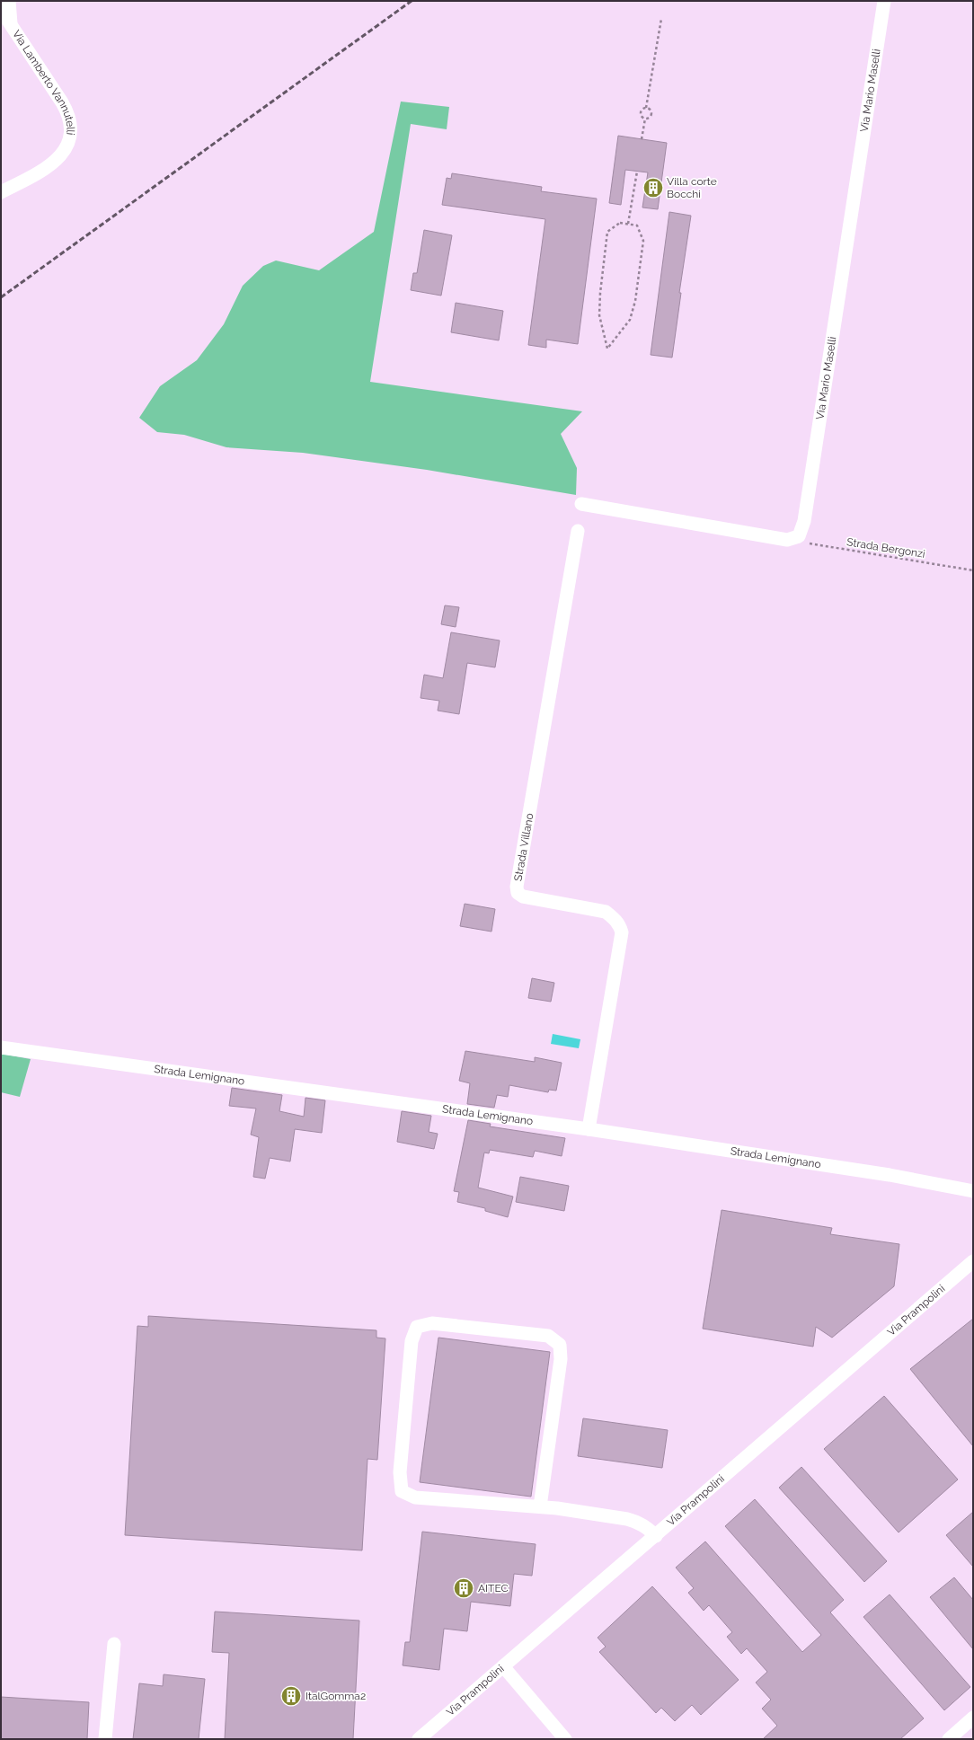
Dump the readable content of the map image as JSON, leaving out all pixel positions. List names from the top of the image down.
{
  "streets": {
    "street": [
      "Via Lamberto Vannutelli",
      "Via Mario Maselli",
      "Strada Villano",
      "Strada Lemignano",
      "Via Prampolini"
    ],
    "path": ["Strada Bergonzi"]
  },
  "crossings": [
    ["Via Mario Maselli", "Strada Bergonzi"],
    ["Strada Villano", "Strada Lemignano"]
  ],
  "places": {
    "building": ["Villa corte Bocchi", "AITEC", "ItalGomma2"]
  }
}
